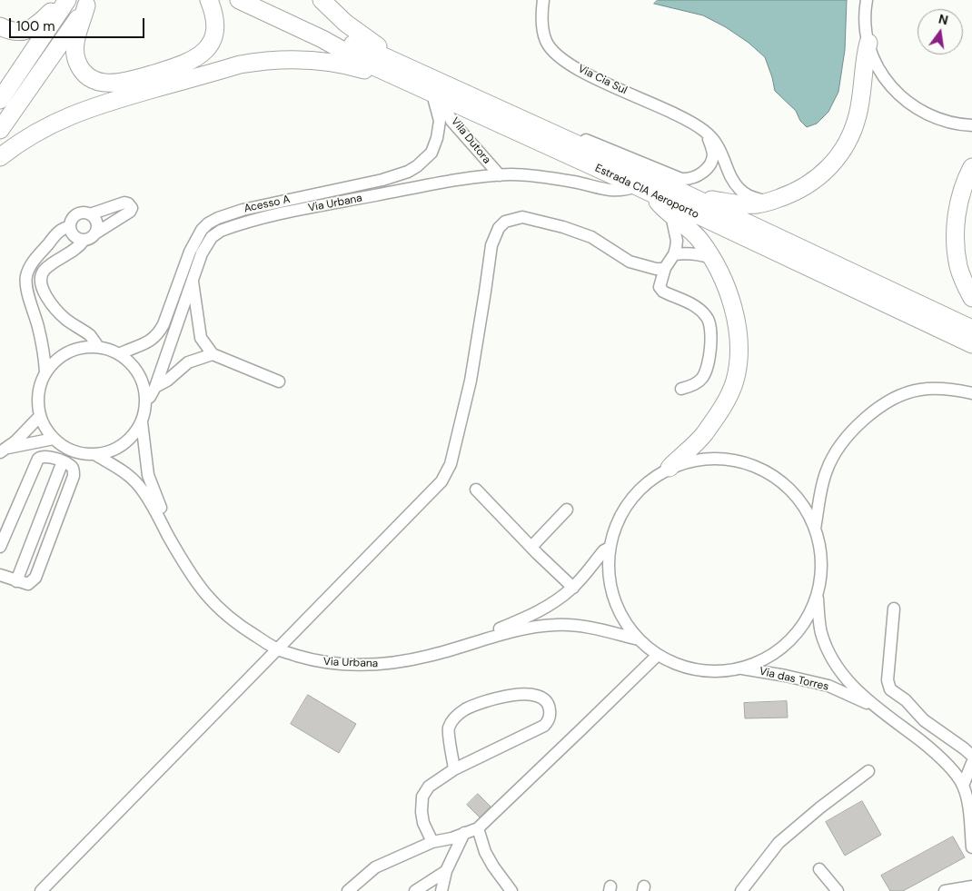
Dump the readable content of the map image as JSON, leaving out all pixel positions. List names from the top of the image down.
{
  "streets": {
    "highway": ["Estrada CIA Aeroporto"],
    "street": [
      "Via Cia Sul",
      "Vila Dutora",
      "Via Urbana",
      "Acesso A",
      "Via das Torres"
    ]
  },
  "crossings": [
    ["Vila Dutora", "Via Urbana"],
    ["Vila Dutora", "Acesso A"],
    ["Estrada CIA Aeroporto", "Via Urbana"],
    ["Via Urbana", "Acesso A"]
  ],
  "scale_bar": "100 m",
  "north": "top"
}
